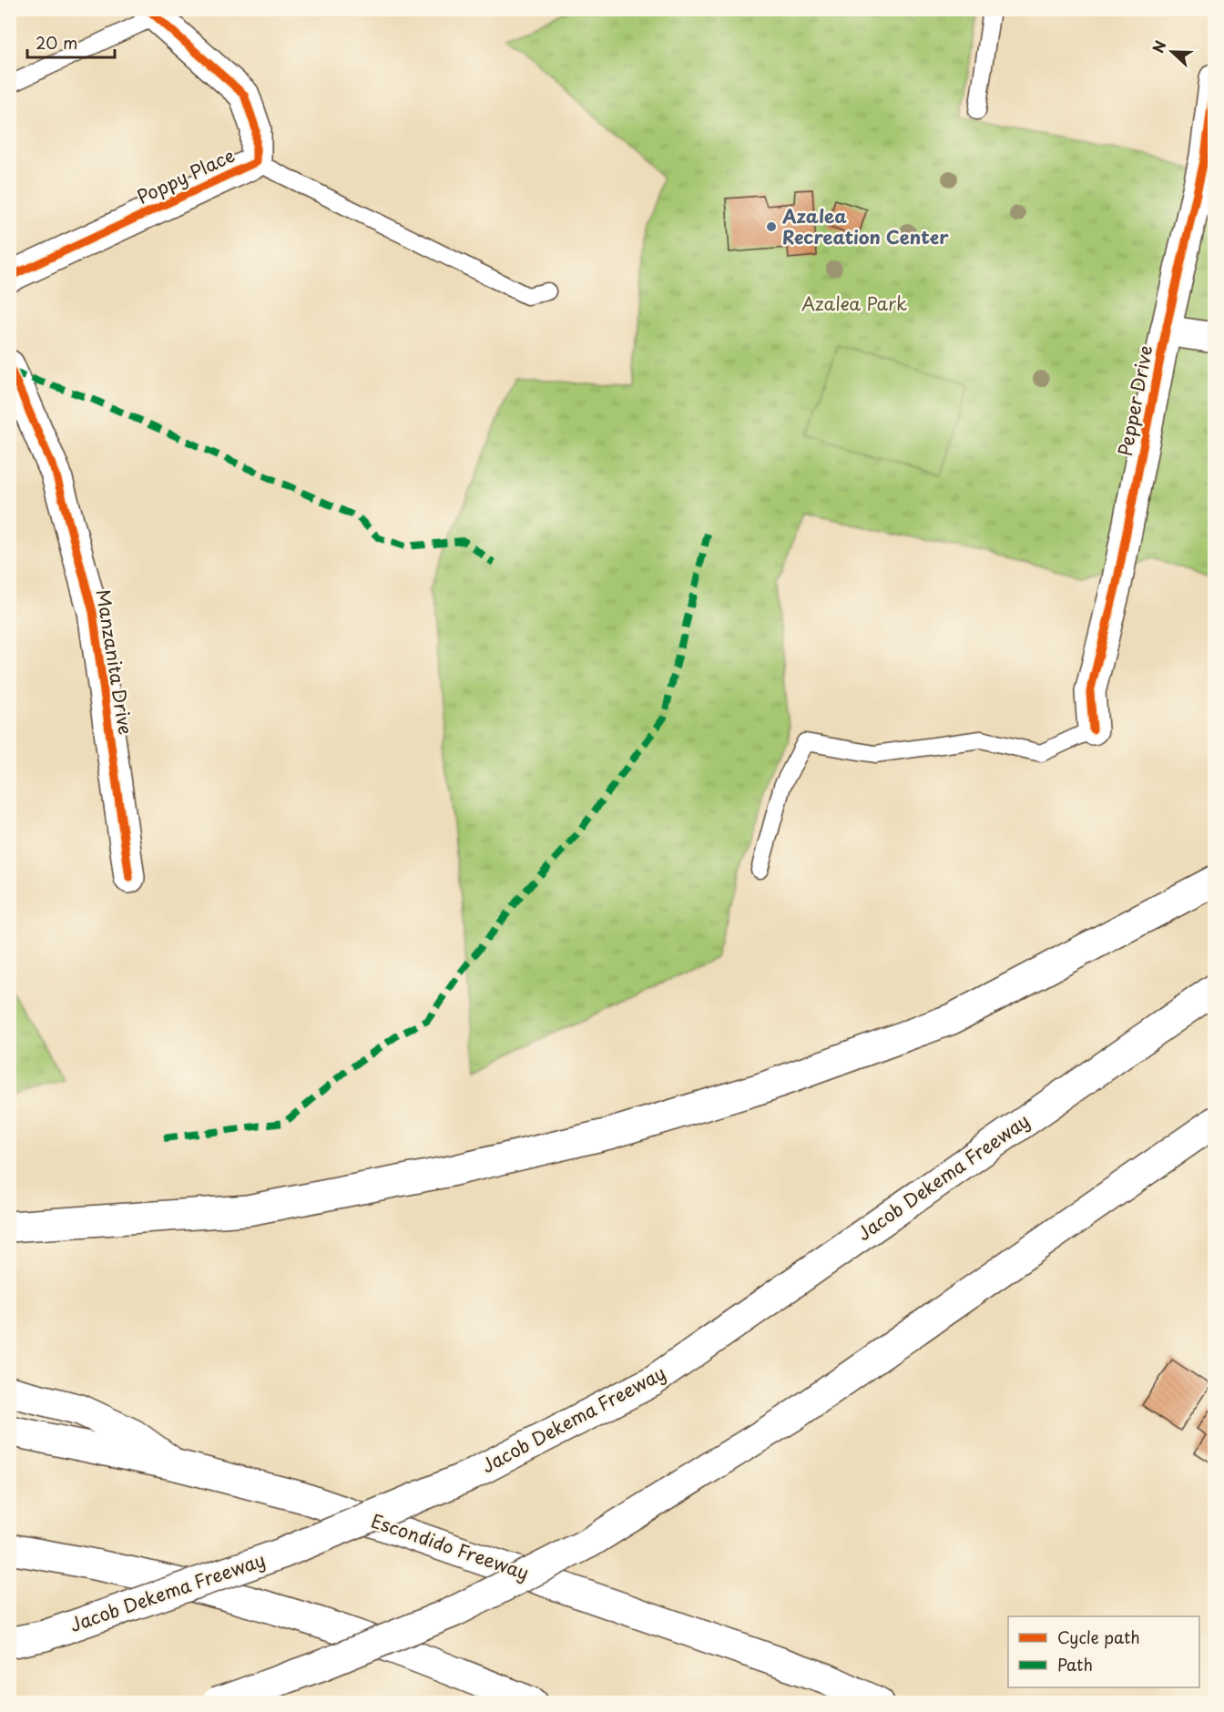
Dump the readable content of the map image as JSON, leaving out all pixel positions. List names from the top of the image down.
{
  "streets": {
    "main road": [
      "Poppy Place",
      "Pepper Drive",
      "Manzanita Drive",
      "Jacob Dekema Freeway",
      "Escondido Freeway"
    ]
  },
  "parks": ["Azalea Park"],
  "places": ["Azalea Recreation Center"],
  "legend": ["Cycle path", "Path"],
  "scale_bar": "20 m",
  "north": "left"
}
